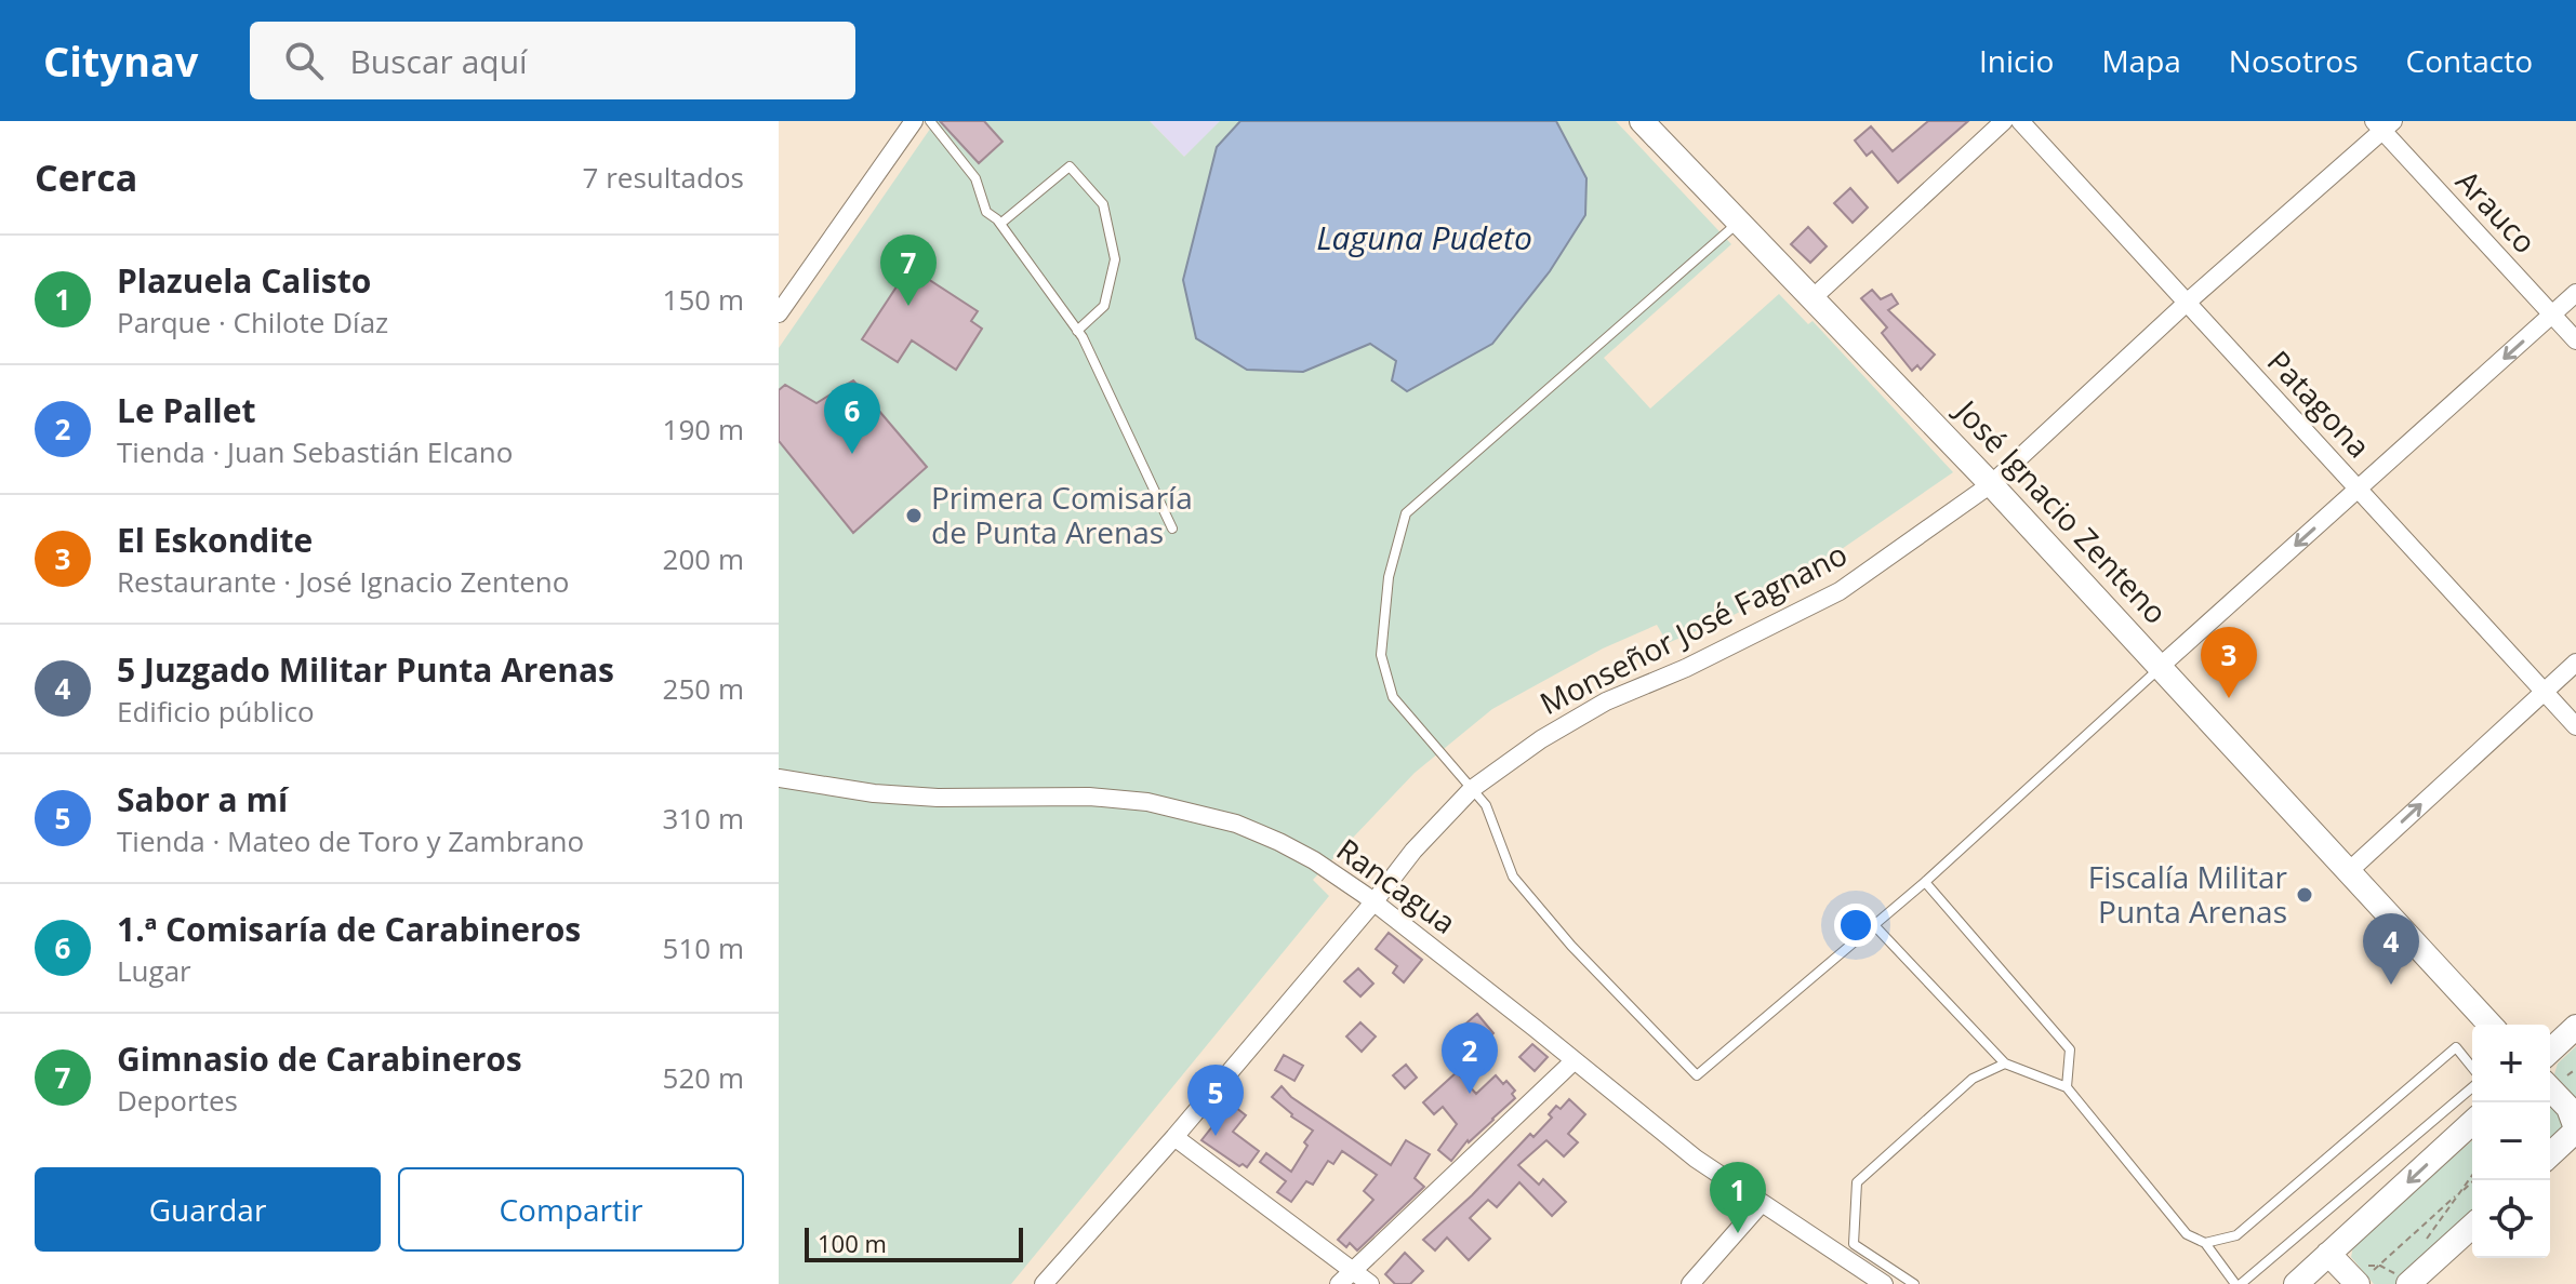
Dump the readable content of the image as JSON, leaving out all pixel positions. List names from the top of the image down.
{
  "streets": {
    "street": [
      "Arauco",
      "Patagona",
      "José Ignacio Zenteno",
      "Monseñor José Fagnano",
      "Rancagua"
    ]
  },
  "crossings": [
    ["Arauco", "Monseñor José Fagnano"],
    ["Patagona", "Monseñor José Fagnano"],
    ["José Ignacio Zenteno", "Monseñor José Fagnano"],
    ["Monseñor José Fagnano", "Rancagua"]
  ],
  "water": ["Laguna Pudeto"],
  "places": ["Primera Comisaría de Punta Arenas", "Fiscalía Militar Punta Arenas"],
  "scale_bar": "100 m",
  "page": {
    "header": "Citynav",
    "search": "Buscar aquí",
    "nav": [
      "Inicio",
      "Mapa",
      "Nosotros",
      "Contacto"
    ],
    "heading": ["Cerca", "7 resultados"],
    "list": [
      {
        "mark": "1",
        "name": "Plazuela Calisto",
        "note": "Parque · Chilote Díaz",
        "value": "150 m"
      },
      {
        "mark": "2",
        "name": "Le Pallet",
        "note": "Tienda · Juan Sebastián Elcano",
        "value": "190 m"
      },
      {
        "mark": "3",
        "name": "El Eskondite",
        "note": "Restaurante · José Ignacio Zenteno",
        "value": "200 m"
      },
      {
        "mark": "4",
        "name": "5 Juzgado Militar Punta Arenas",
        "note": "Edificio público",
        "value": "250 m"
      },
      {
        "mark": "5",
        "name": "Sabor a mí",
        "note": "Tienda · Mateo de Toro y Zambrano",
        "value": "310 m"
      },
      {
        "mark": "6",
        "name": "1.ª Comisaría de Carabineros",
        "note": "Lugar",
        "value": "510 m"
      },
      {
        "mark": "7",
        "name": "Gimnasio de Carabineros",
        "note": "Deportes",
        "value": "520 m"
      }
    ],
    "pins": [
      "7",
      "6",
      "3",
      "4",
      "2",
      "5",
      "1"
    ],
    "map_buttons": ["+", "−"],
    "buttons": ["Guardar", "Compartir"],
    "scale": "100 m"
  }
}
